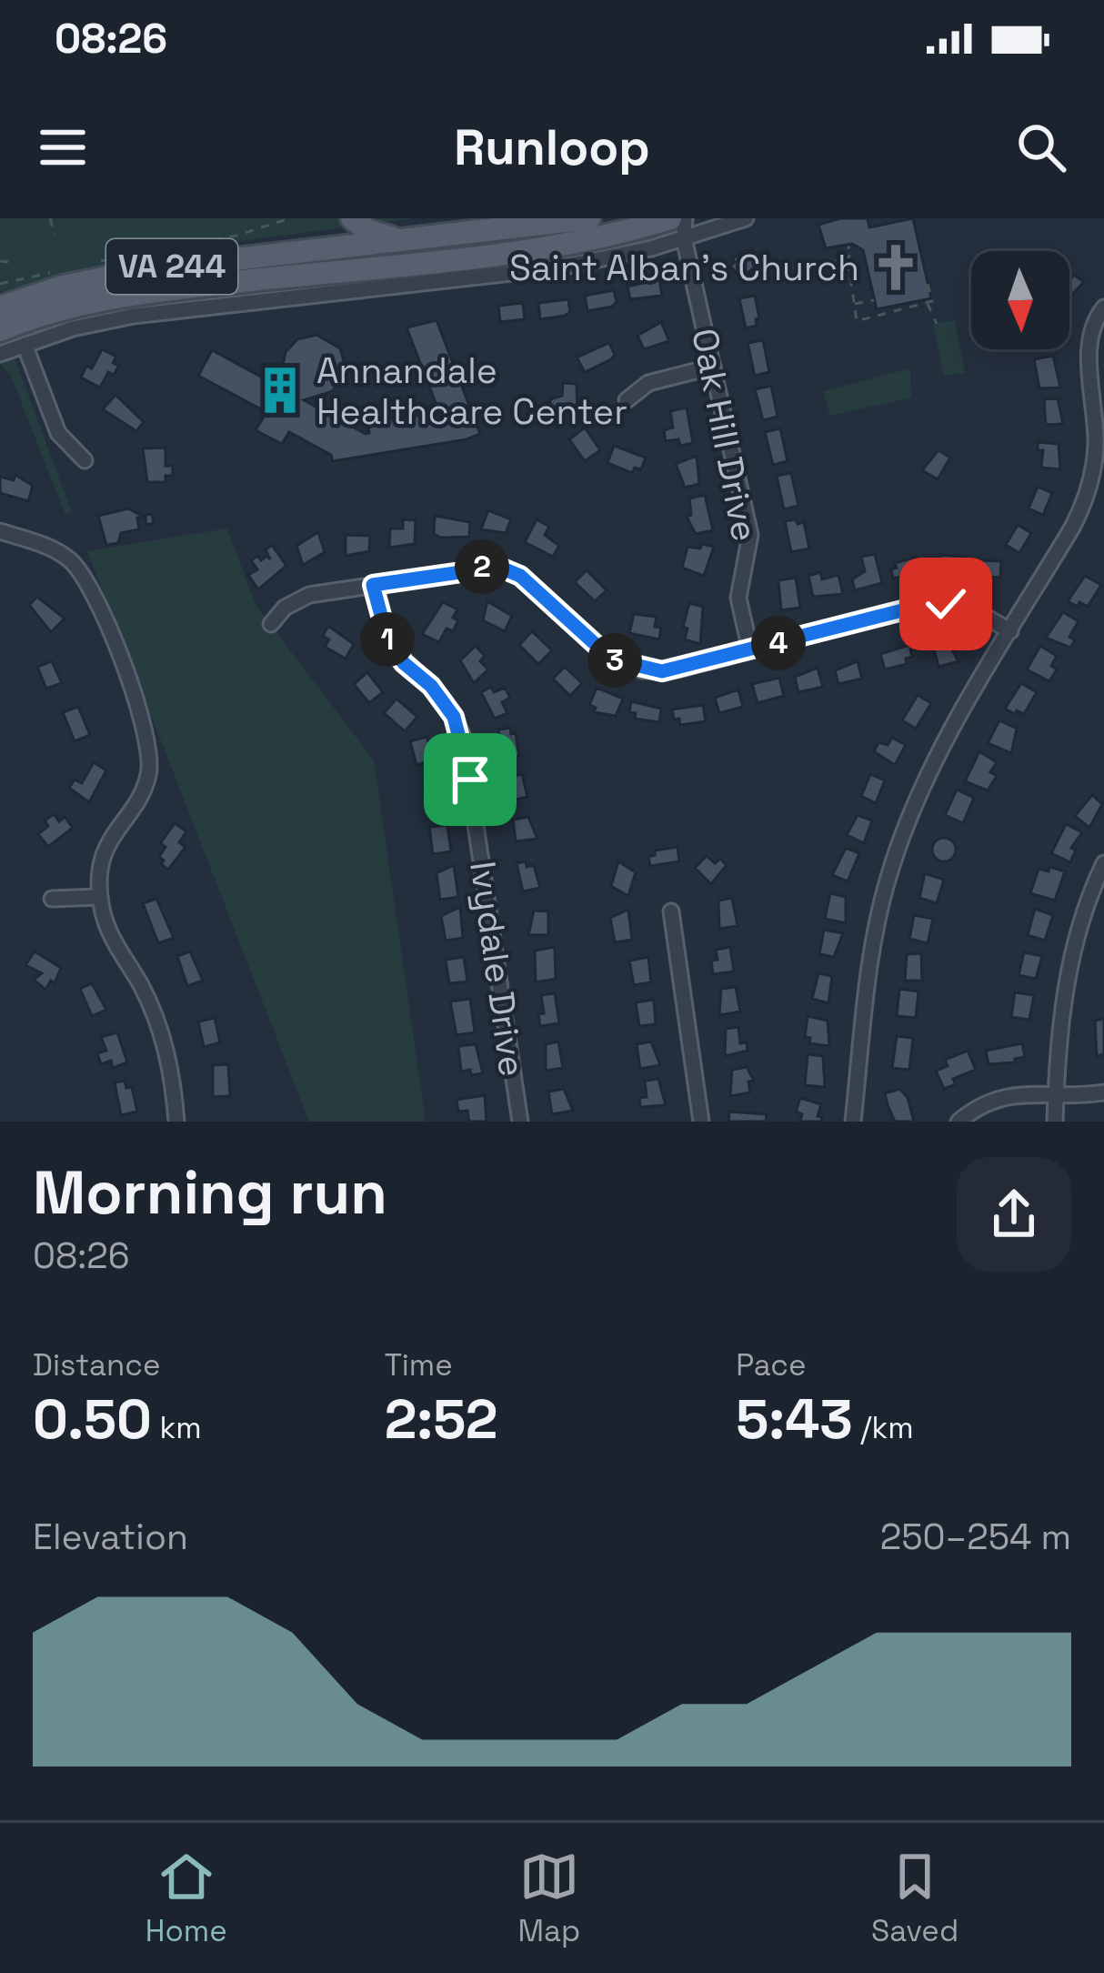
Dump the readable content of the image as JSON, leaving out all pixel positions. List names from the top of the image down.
{
  "streets": {
    "main road": ["VA 244"],
    "street": ["Oak Hill Drive", "Ivydale Drive"]
  },
  "places": {
    "church": ["Saint Alban's Church"],
    "building": ["Annandale Healthcare Center"]
  },
  "north": "bottom",
  "page": {
    "status": "08:26",
    "header": "Runloop",
    "pins": [
      "2",
      "1",
      "4",
      "3"
    ],
    "heading": ["Morning run", "08:26"],
    "stats": [
      ["Distance", "0.50 km"],
      ["Time", "2:52"],
      ["Pace", "5:43 /km"]
    ],
    "chart": ["Elevation", "250–254 m"],
    "tabs": ["Home", "Map", "Saved"]
  }
}
